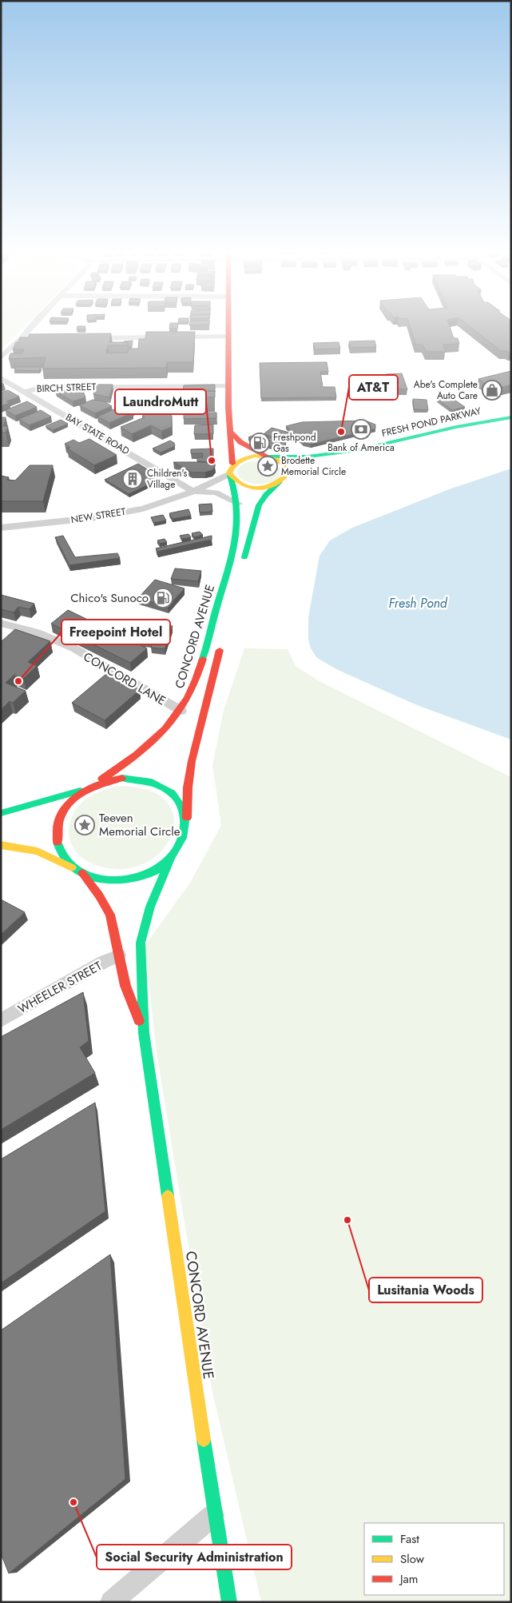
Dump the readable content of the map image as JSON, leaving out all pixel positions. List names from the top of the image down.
{
  "streets": {
    "main road": ["FRESH POND PARKWAY", "CONCORD AVENUE"],
    "street": [
      "BIRCH STREET",
      "BAY STATE ROAD",
      "NEW STREET",
      "CONCORD LANE",
      "WHEELER STREET"
    ]
  },
  "crossings": [
    ["BIRCH STREET", "BAY STATE ROAD"],
    ["BAY STATE ROAD", "NEW STREET"],
    ["NEW STREET", "CONCORD AVENUE"],
    ["CONCORD AVENUE", "CONCORD LANE"],
    ["CONCORD AVENUE", "WHEELER STREET"]
  ],
  "water": ["Fresh Pond"],
  "places": {
    "shop": ["Abe's Complete Auto Care"],
    "bank": ["Bank of America"],
    "other": [
      "AT&T",
      "LaundroMutt",
      "Freepoint Hotel",
      "Lusitania Woods",
      "Social Security Administration"
    ],
    "fuel station": ["Freshpond Gas", "Chico's Sunoco"],
    "place": ["Brodette Memorial Circle", "Teeven Memorial Circle"],
    "building": ["Children's Village"]
  },
  "legend": ["Fast", "Slow", "Jam"]
}
